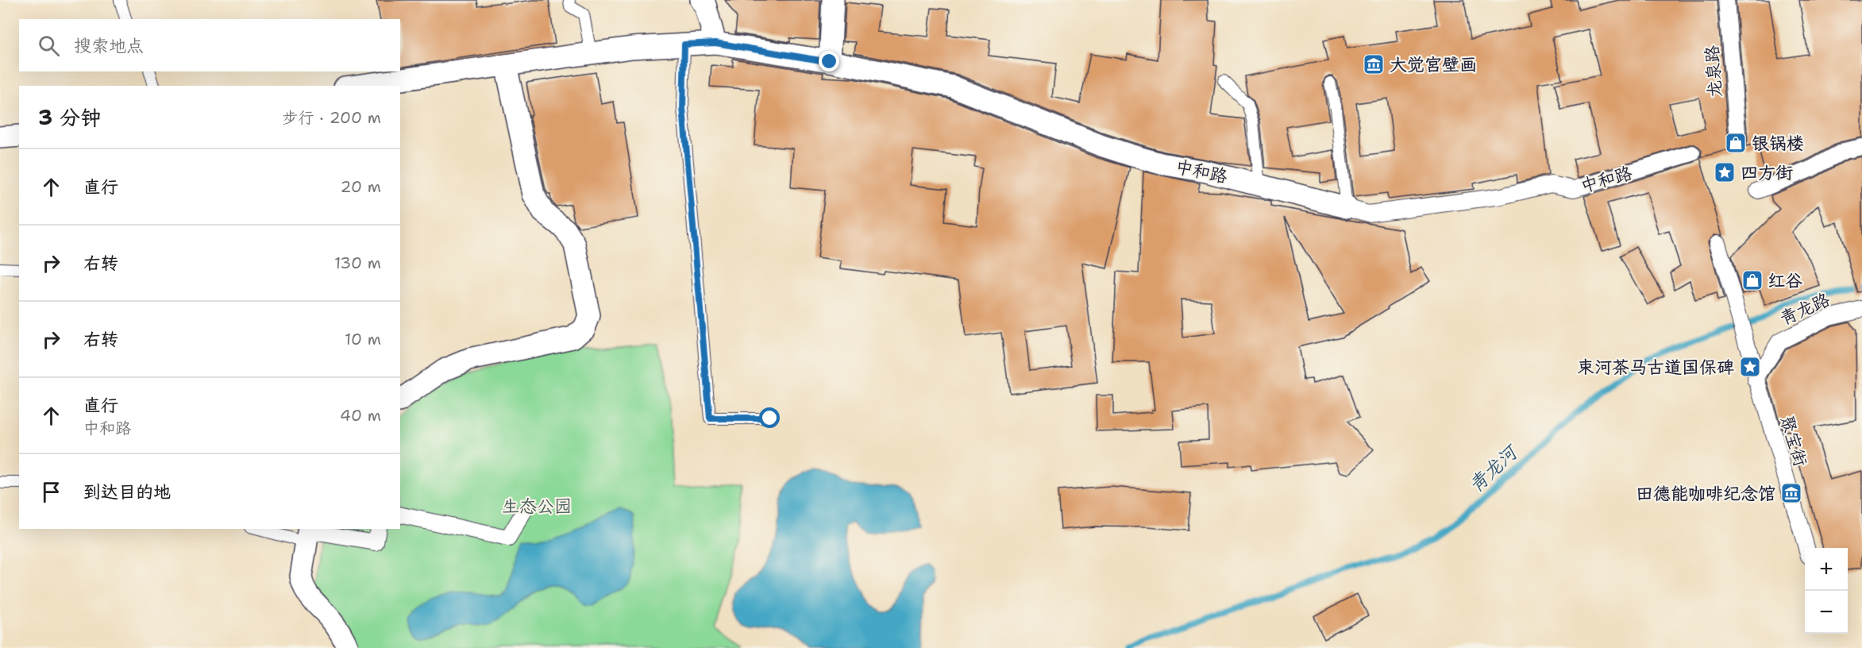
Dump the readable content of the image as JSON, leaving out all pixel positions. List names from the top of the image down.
{
  "streets": {
    "street": [
      "龙泉路",
      "中和路",
      "青龙路",
      "聚宝街"
    ]
  },
  "crossings": [
    ["青龙路", "聚宝街"]
  ],
  "water": ["青龙河"],
  "parks": ["生态公园"],
  "places": {
    "museum": ["大觉宫壁画", "田德能咖啡纪念馆"],
    "shop": ["银锅楼", "红谷"],
    "place": ["四方街", "束河茶马古道国保碑"]
  },
  "page": {
    "search": "搜索地点",
    "heading": ["3 分钟", "步行 · 200 m"],
    "list": [
      ["直行", "20 m"],
      ["右转", "130 m"],
      ["右转", "10 m"],
      ["直行", "中和路", "40 m"],
      "到达目的地"
    ],
    "map_buttons": ["+", "−"]
  }
}
